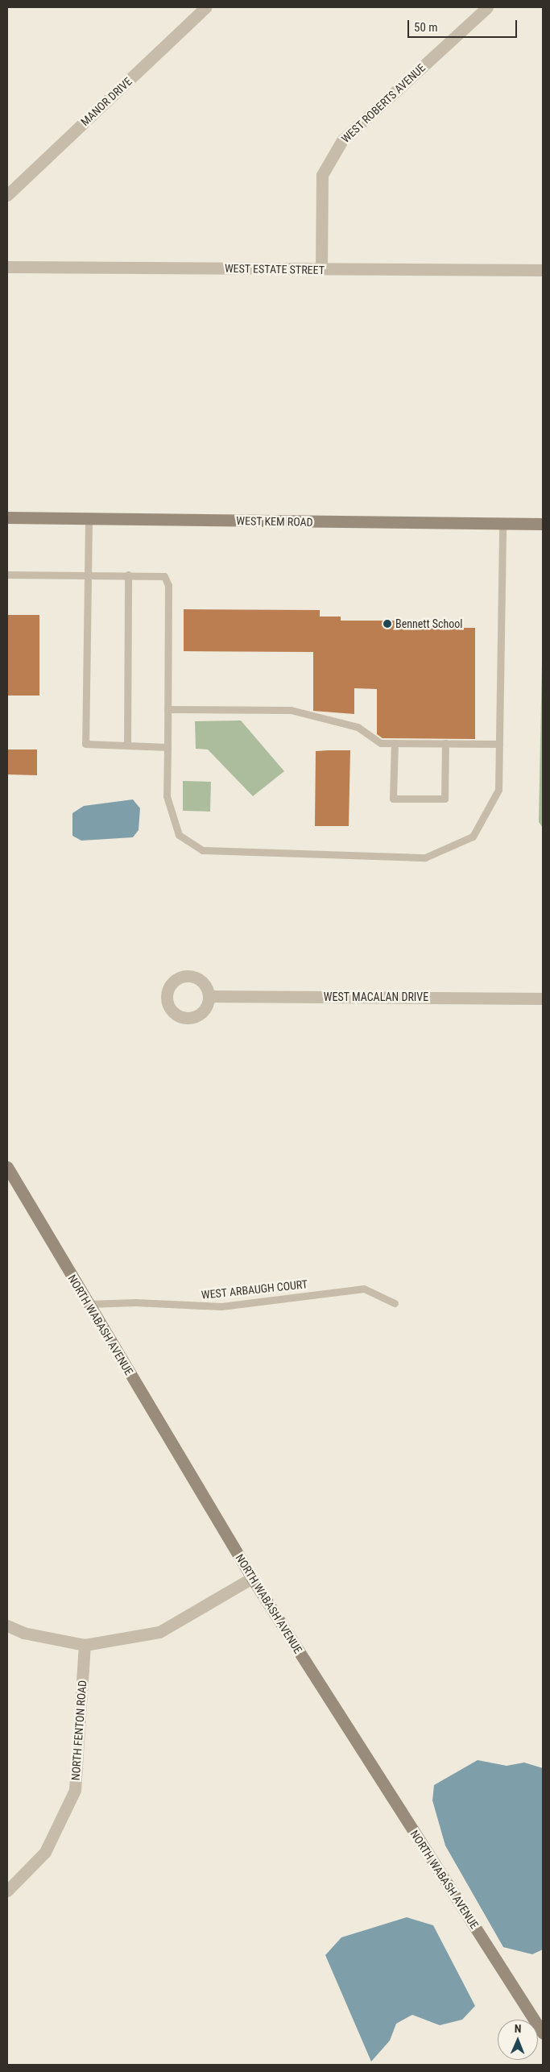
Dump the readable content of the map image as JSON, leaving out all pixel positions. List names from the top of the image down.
{
  "streets": {
    "main road": ["WEST KEM ROAD", "NORTH WABASH AVENUE"],
    "street": [
      "MANOR DRIVE",
      "WEST ROBERTS AVENUE",
      "WEST ESTATE STREET",
      "WEST MACALAN DRIVE",
      "NORTH FENTON ROAD"
    ],
    "lane": ["WEST ARBAUGH COURT"]
  },
  "crossings": [
    ["WEST ROBERTS AVENUE", "WEST ESTATE STREET"],
    ["WEST ARBAUGH COURT", "NORTH WABASH AVENUE"]
  ],
  "places": ["Bennett School"],
  "scale_bar": "50 m",
  "north": "top"
}
